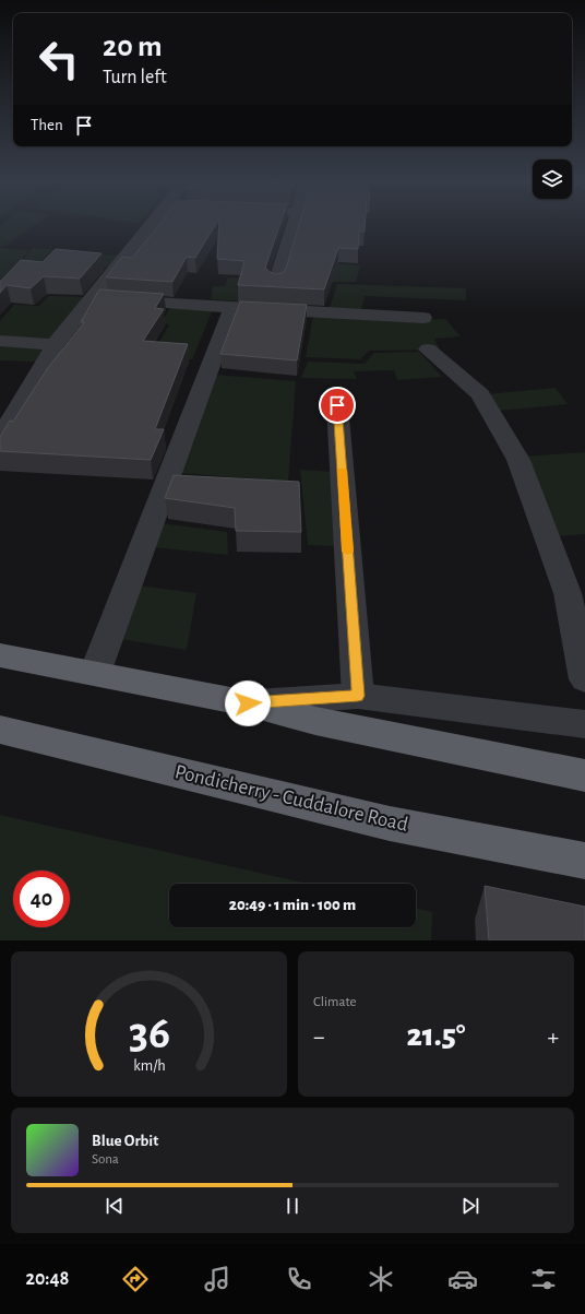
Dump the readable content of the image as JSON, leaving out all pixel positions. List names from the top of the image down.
{
  "streets": {
    "highway": ["Pondicherry - Cuddalore Road"]
  },
  "page": {
    "turn": ["20 m", "Turn left"],
    "then": "Then",
    "limit": "40",
    "trip": "20:49 · 1 min · 100 m",
    "tile": "Climate",
    "heat": ["−", "21.5°", "+"],
    "song": ["Blue Orbit", "Sona"],
    "tabs": "20:48",
    "gauge": ["36", "km/h"]
  }
}
